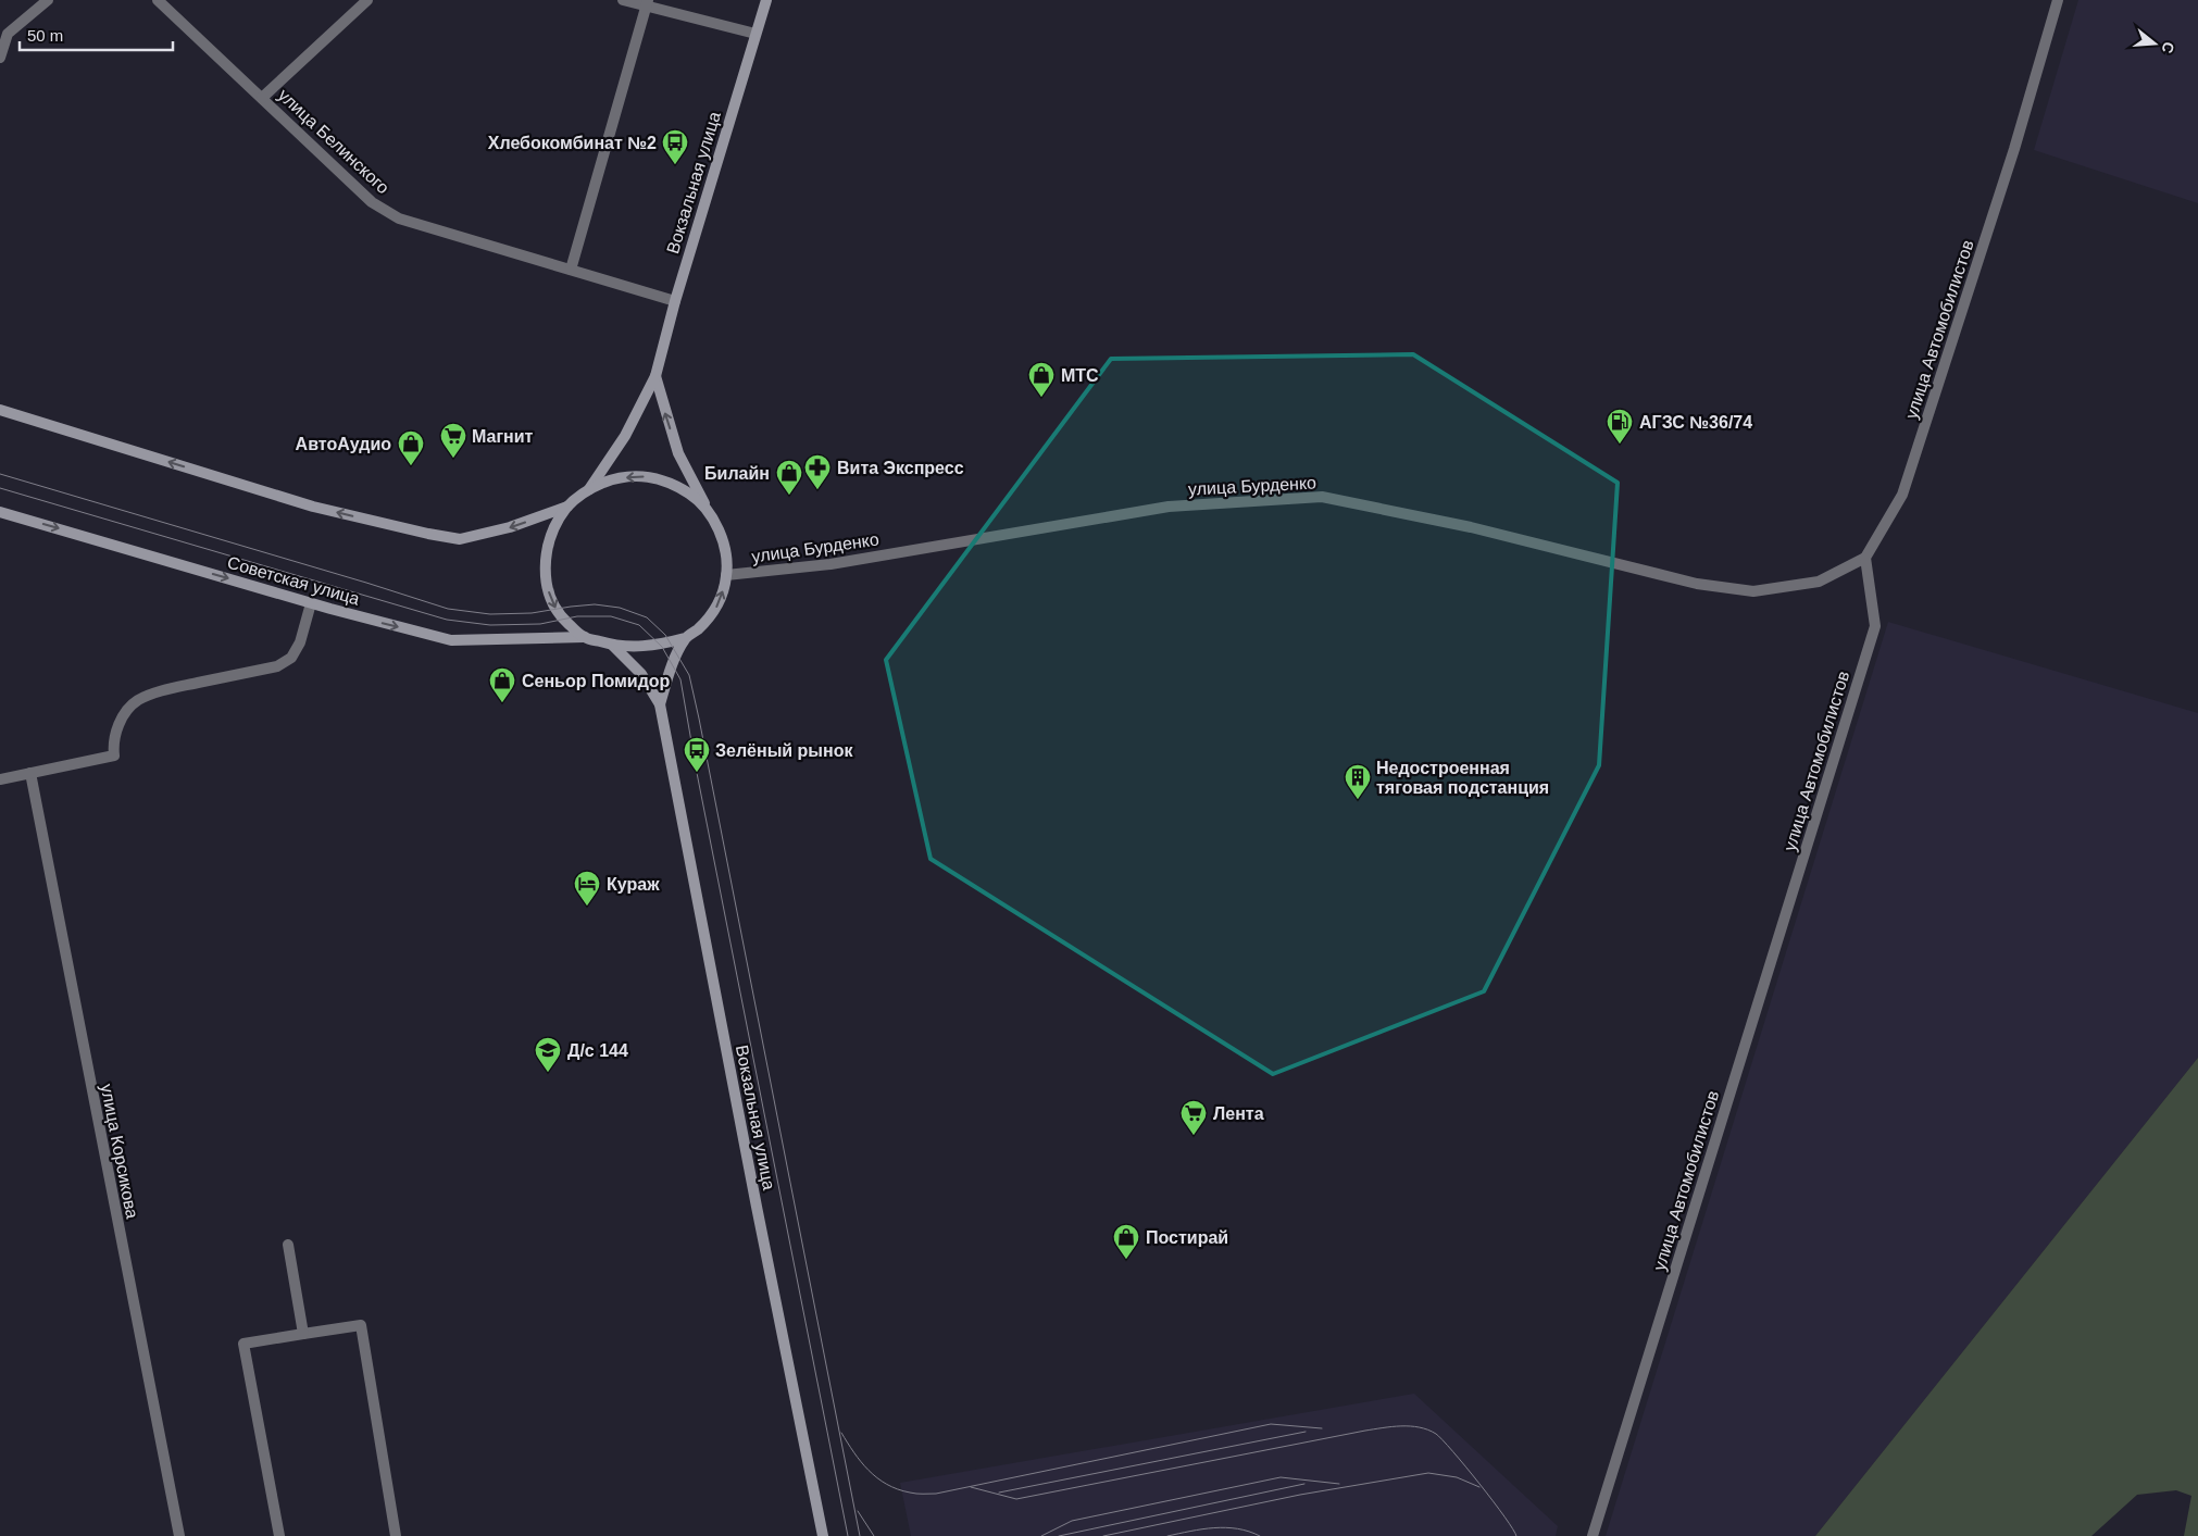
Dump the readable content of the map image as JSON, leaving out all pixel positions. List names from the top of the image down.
{
  "streets": {
    "main road": ["Вокзальная улица", "Советская улица"],
    "street": [
      "улица Белинского",
      "улица Автомобилистов",
      "улица Бурденко",
      "улица Корсикова"
    ]
  },
  "crossings": [
    ["улица Белинского", "Вокзальная улица"],
    ["Вокзальная улица", "улица Бурденко"],
    ["Вокзальная улица", "Советская улица"],
    ["улица Автомобилистов", "улица Бурденко"],
    ["улица Бурденко", "Советская улица"]
  ],
  "places": {
    "bus stop": ["Хлебокомбинат №2", "Зелёный рынок"],
    "shop": [
      "МТС",
      "АвтоАудио",
      "Билайн",
      "Сеньор Помидор",
      "Постирай"
    ],
    "fuel station": ["АГЗС №36/74"],
    "supermarket": ["Магнит", "Лента"],
    "pharmacy": ["Вита Экспресс"],
    "building": ["Недостроенная тяговая подстанция"],
    "hotel": ["Кураж"],
    "school or university": ["Д/с 144"]
  },
  "scale_bar": "50 m",
  "north": "right"
}
